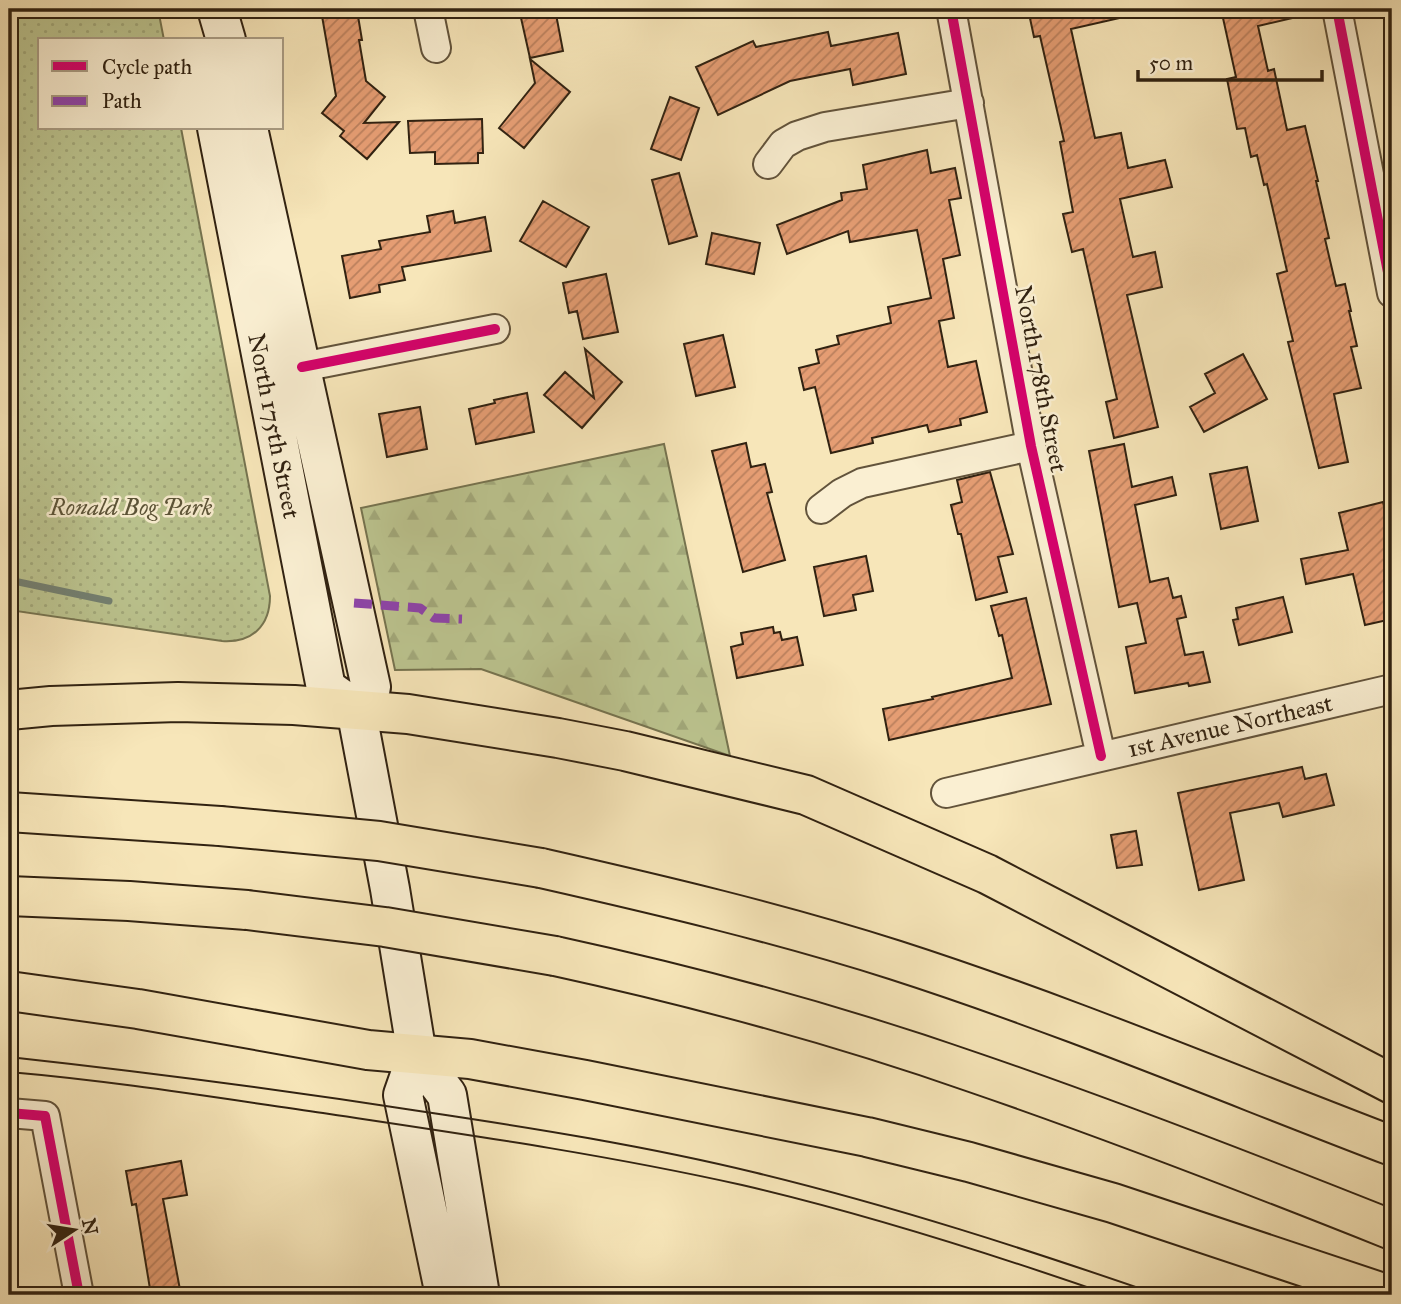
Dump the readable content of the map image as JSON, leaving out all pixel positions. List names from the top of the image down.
{
  "streets": {
    "main road": ["North 175th Street"],
    "street": ["North 178th Street", "1st Avenue Northeast"]
  },
  "crossings": [
    ["North 178th Street", "1st Avenue Northeast"]
  ],
  "parks": ["Ronald Bog Park"],
  "legend": ["Cycle path", "Path"],
  "scale_bar": "50 m",
  "north": "right"
}
